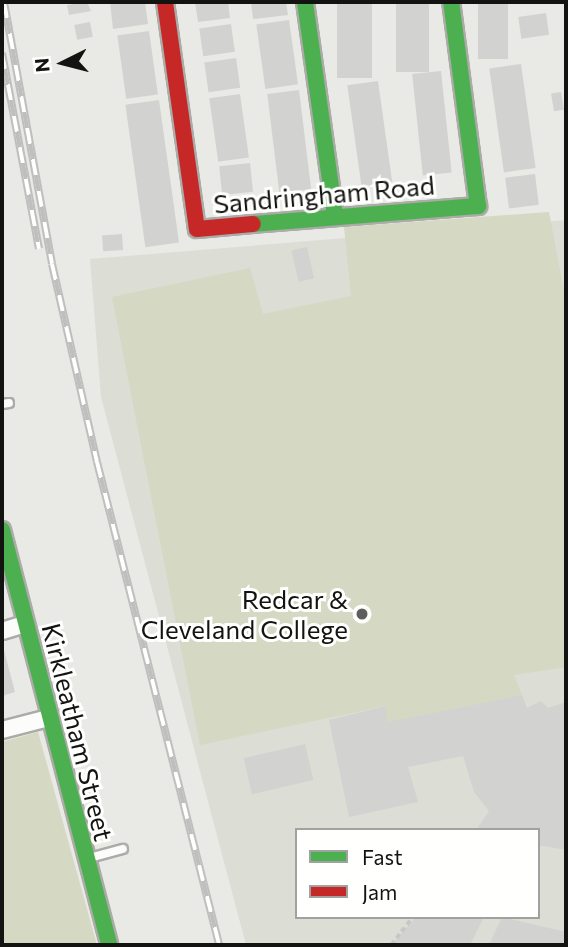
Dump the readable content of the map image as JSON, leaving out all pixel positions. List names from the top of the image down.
{
  "streets": {
    "street": ["Sandringham Road", "Kirkleatham Street"]
  },
  "places": ["Redcar & Cleveland College"],
  "legend": ["Fast", "Jam"],
  "north": "left"
}
